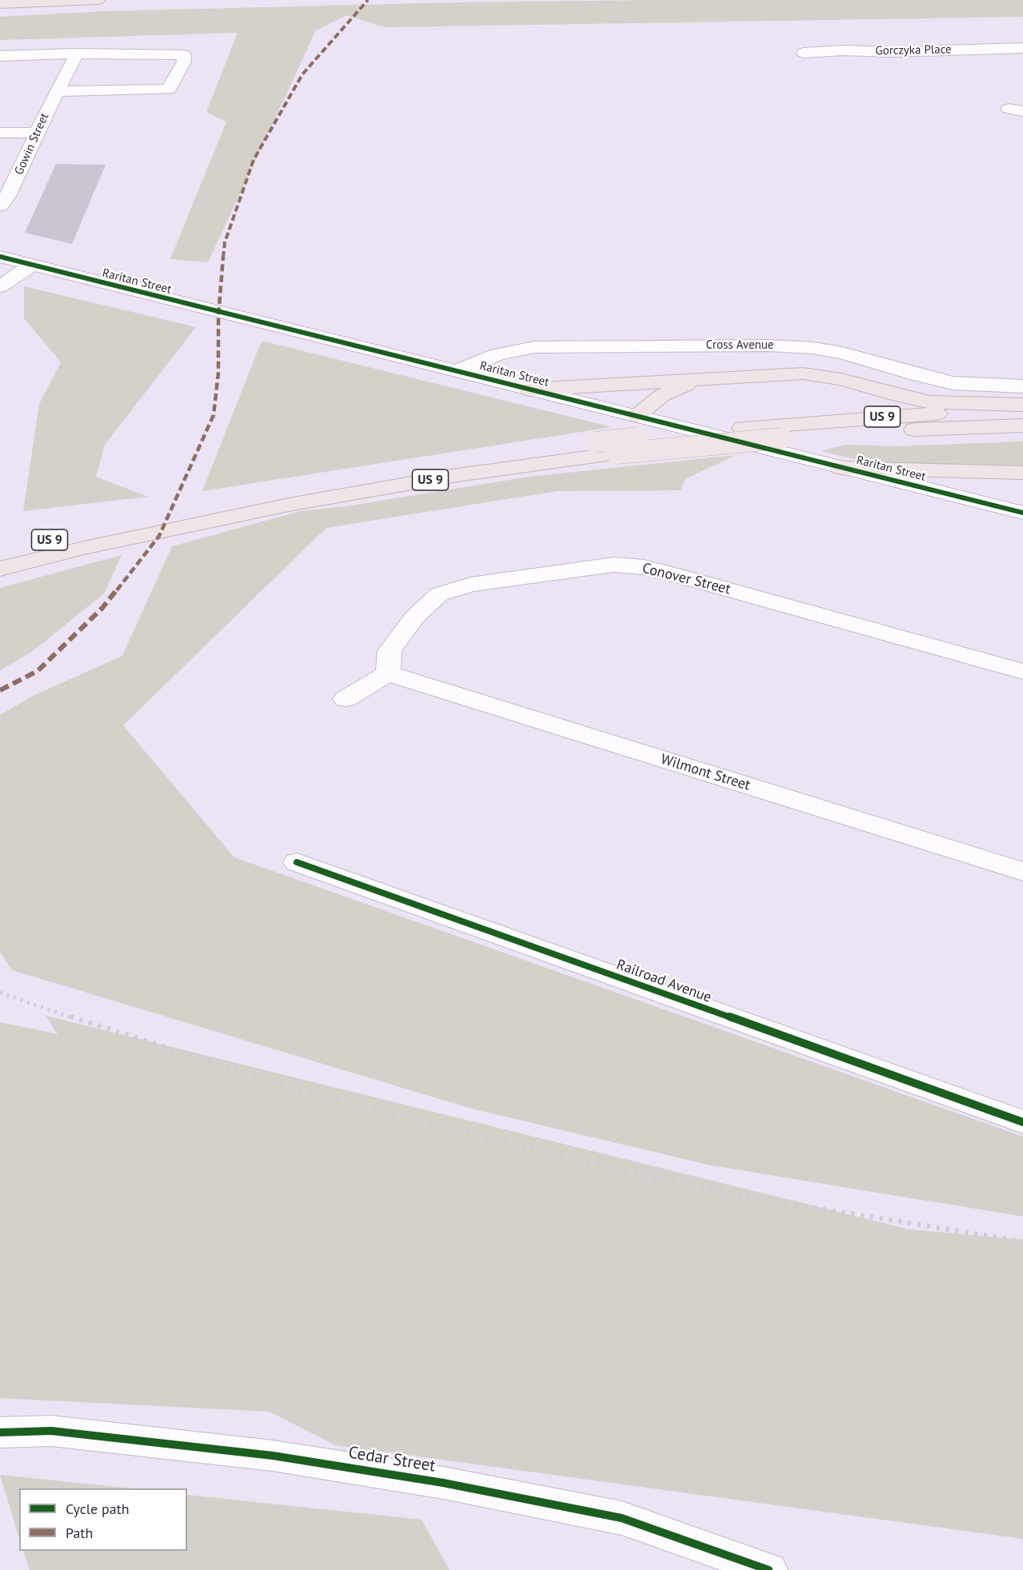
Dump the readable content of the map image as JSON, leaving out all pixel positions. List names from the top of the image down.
{
  "streets": {
    "highway": ["US 9"],
    "street": [
      "Gorczyka Place",
      "Gowin Street",
      "Raritan Street",
      "Cross Avenue",
      "Conover Street",
      "Wilmont Street",
      "Railroad Avenue",
      "Cedar Street"
    ]
  },
  "crossings": [
    ["Raritan Street", "Cross Avenue"],
    ["Conover Street", "Wilmont Street"]
  ],
  "legend": ["Cycle path", "Path"]
}
